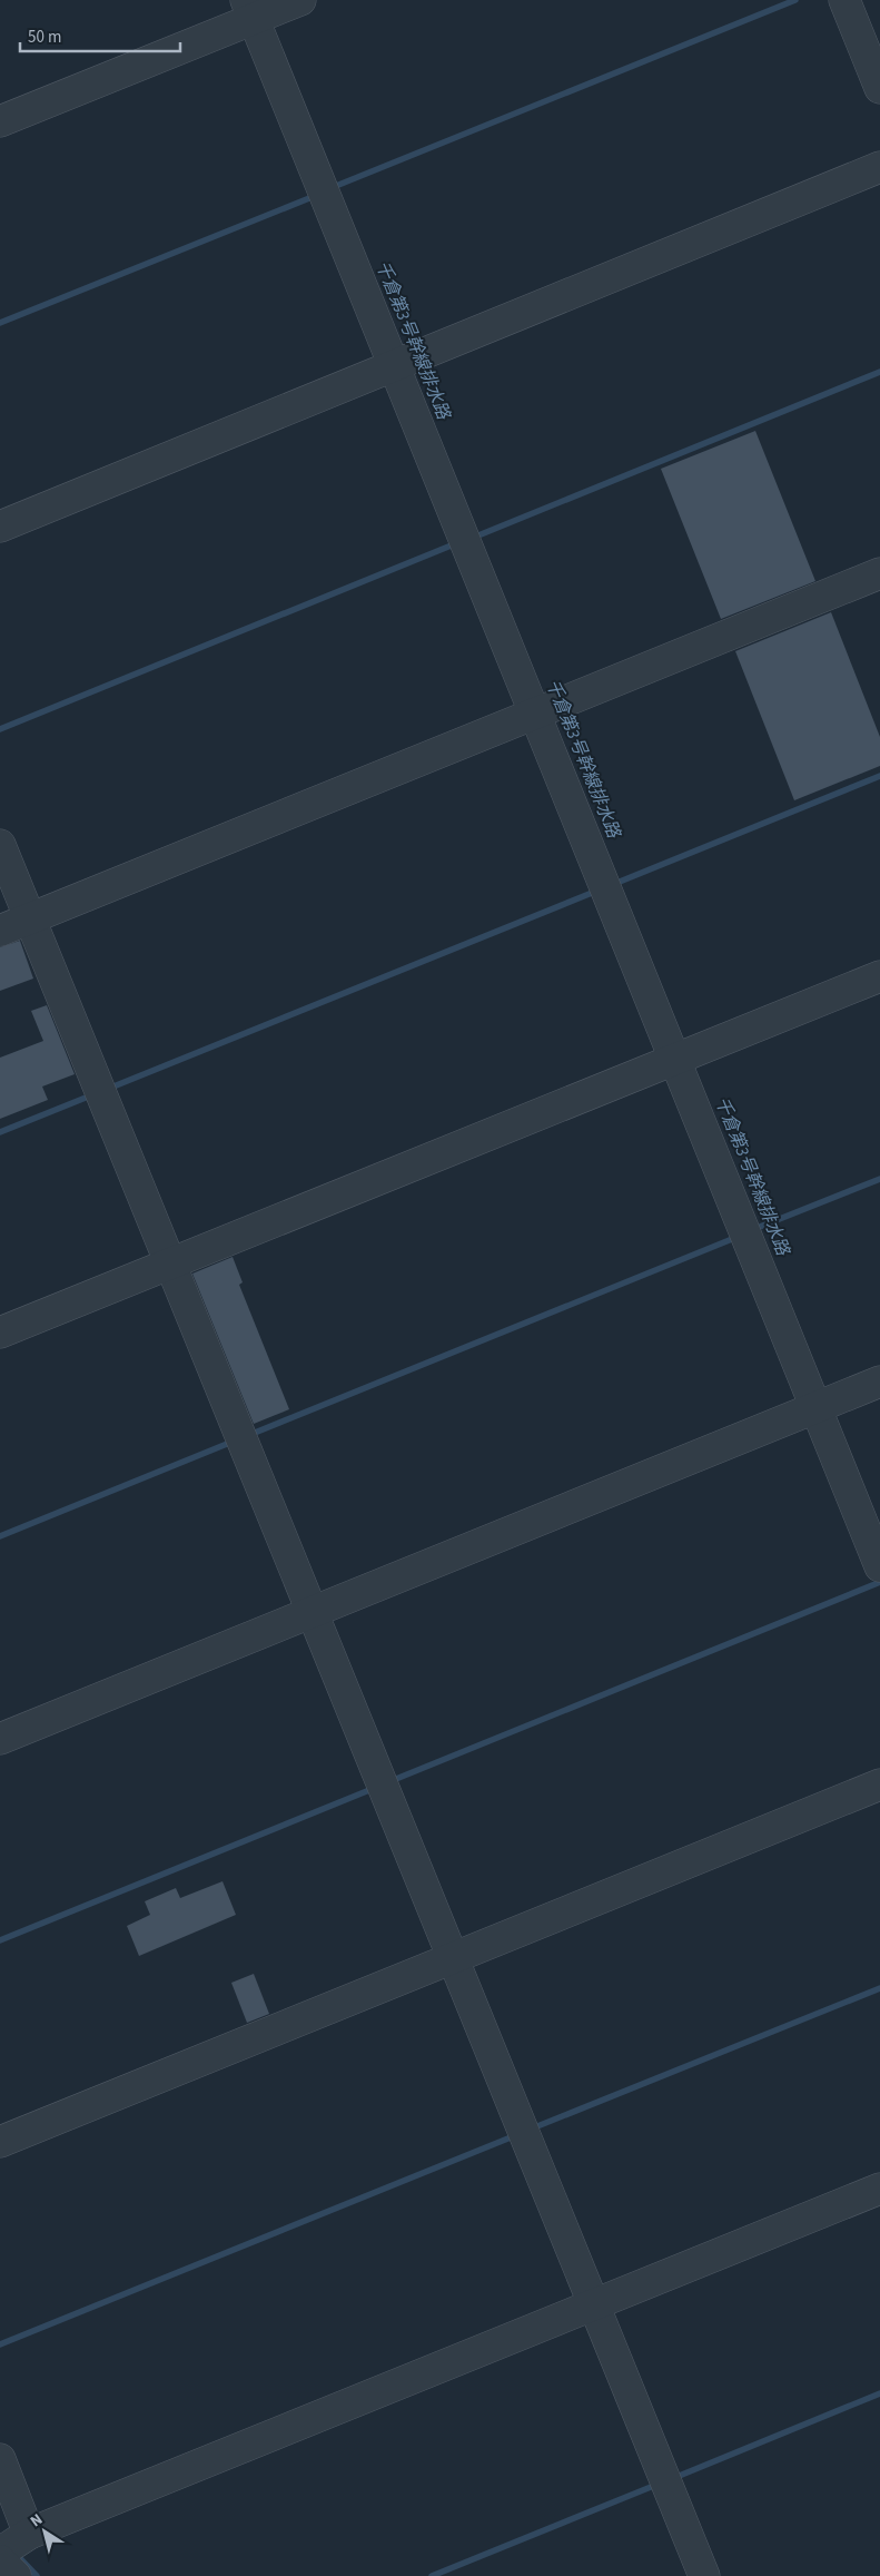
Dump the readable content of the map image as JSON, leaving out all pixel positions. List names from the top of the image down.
{
  "water": ["千倉第3号幹線排水路"],
  "scale_bar": "50 m",
  "north": "top left"
}
